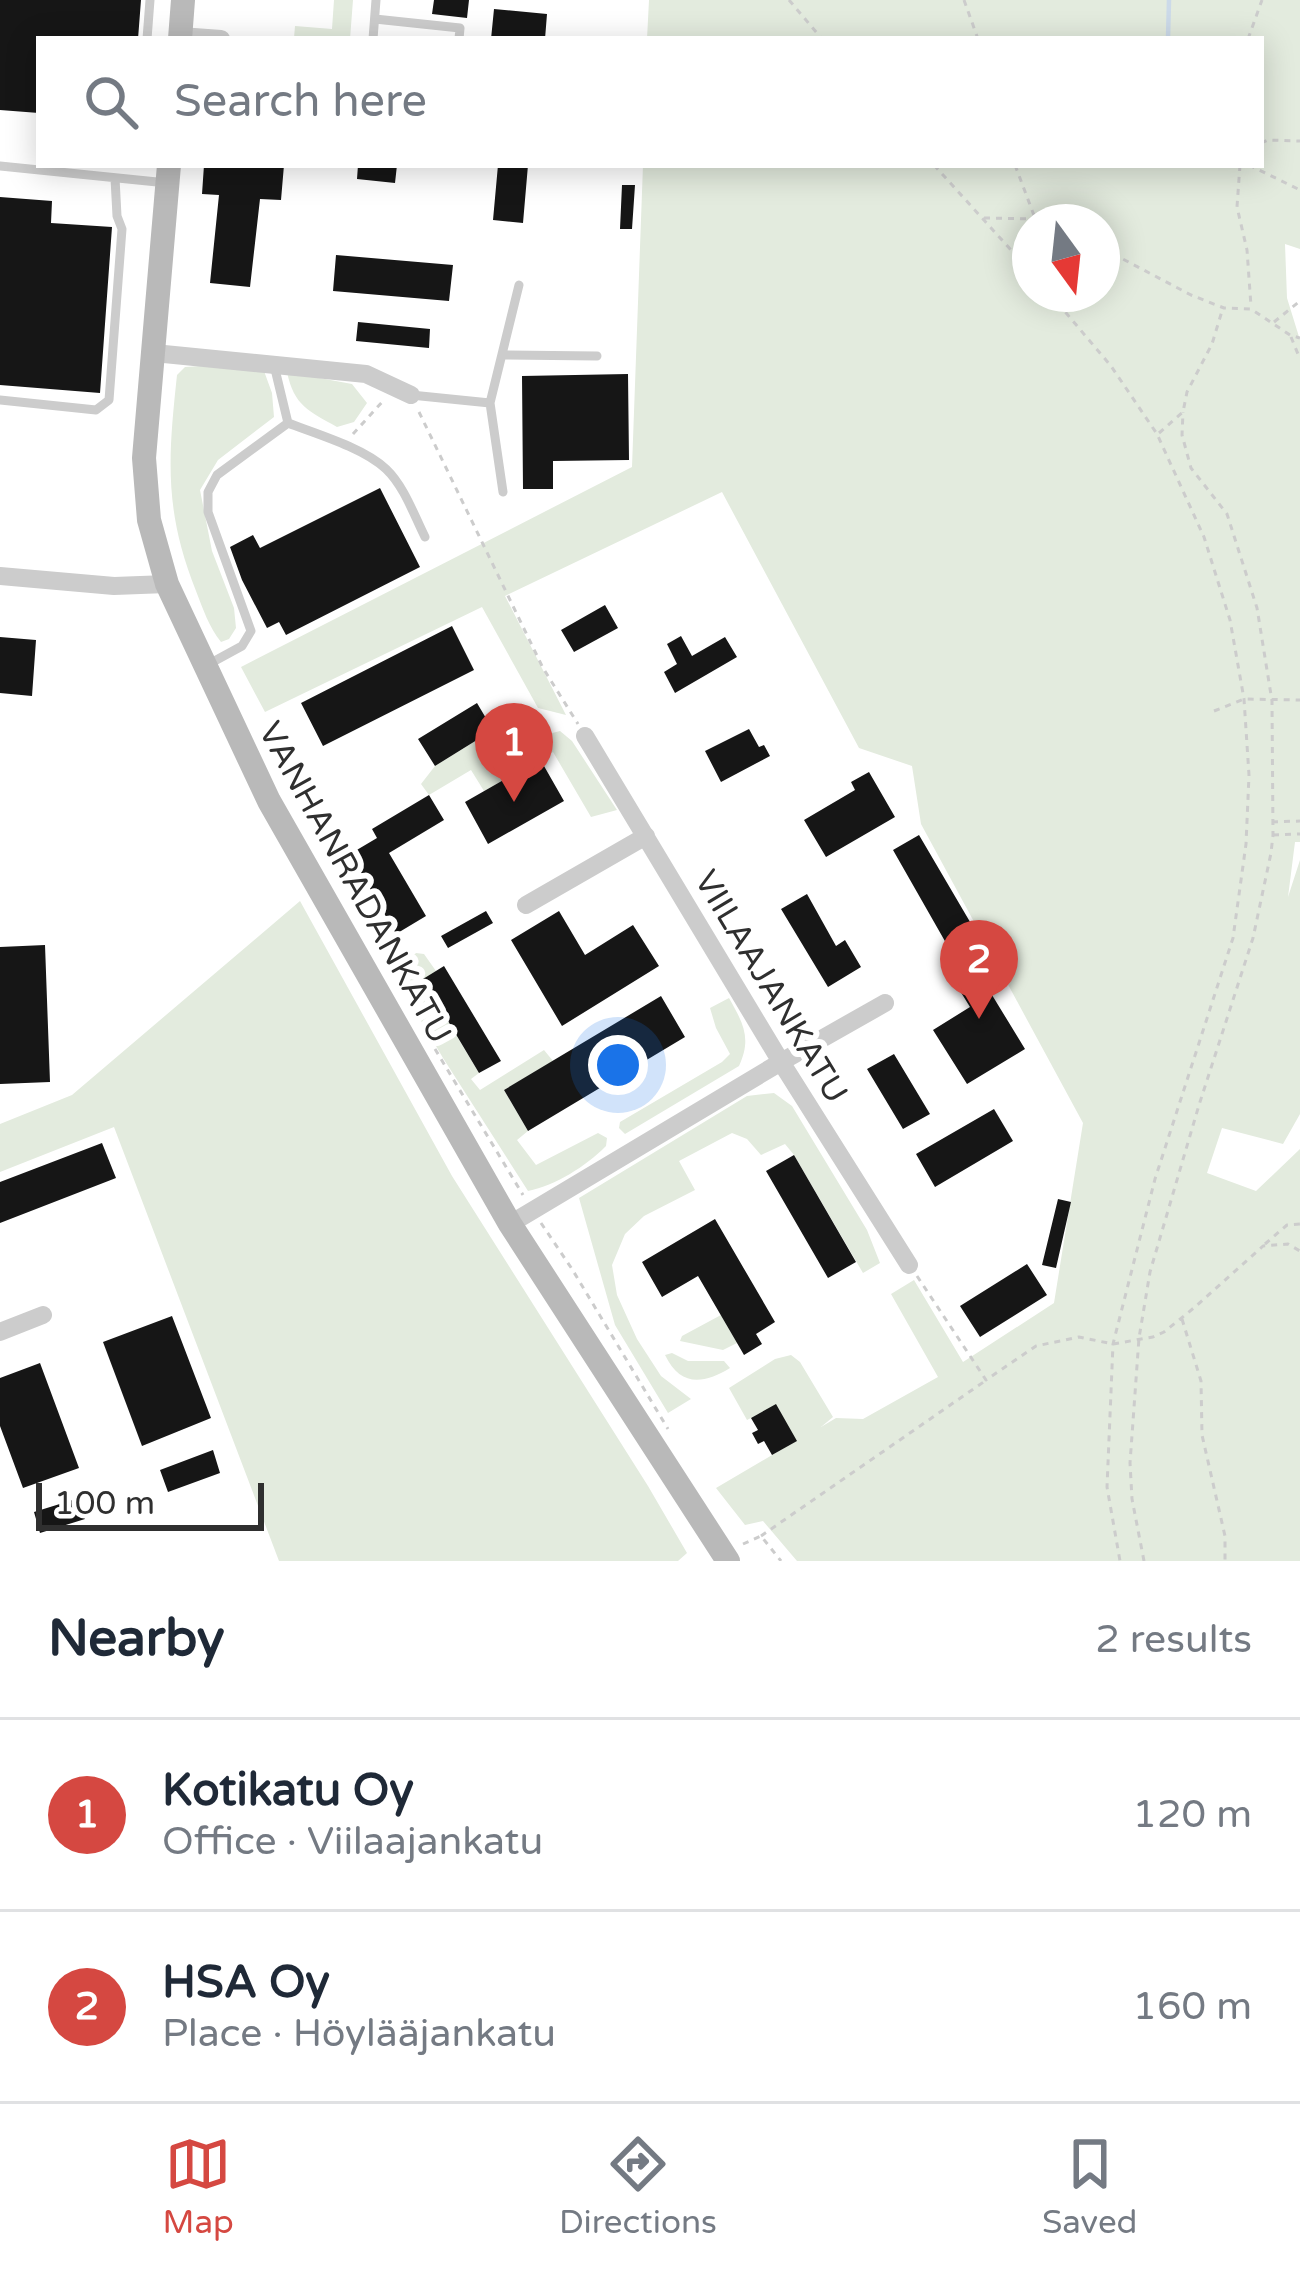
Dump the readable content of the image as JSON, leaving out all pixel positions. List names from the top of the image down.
{
  "streets": {
    "street": ["VANHANRADANKATU", "VIILAAJANKATU"]
  },
  "scale_bar": "100 m",
  "north": "bottom",
  "page": {
    "search": "Search here",
    "pins": ["1", "2"],
    "scale": "100 m",
    "heading": ["Nearby", "2 results"],
    "list": [
      {
        "mark": "1",
        "name": "Kotikatu Oy",
        "note": "Office · Viilaajankatu",
        "value": "120 m"
      },
      {
        "mark": "2",
        "name": "HSA Oy",
        "note": "Place · Höylääjankatu",
        "value": "160 m"
      }
    ],
    "nav": ["Map", "Directions", "Saved"]
  }
}
